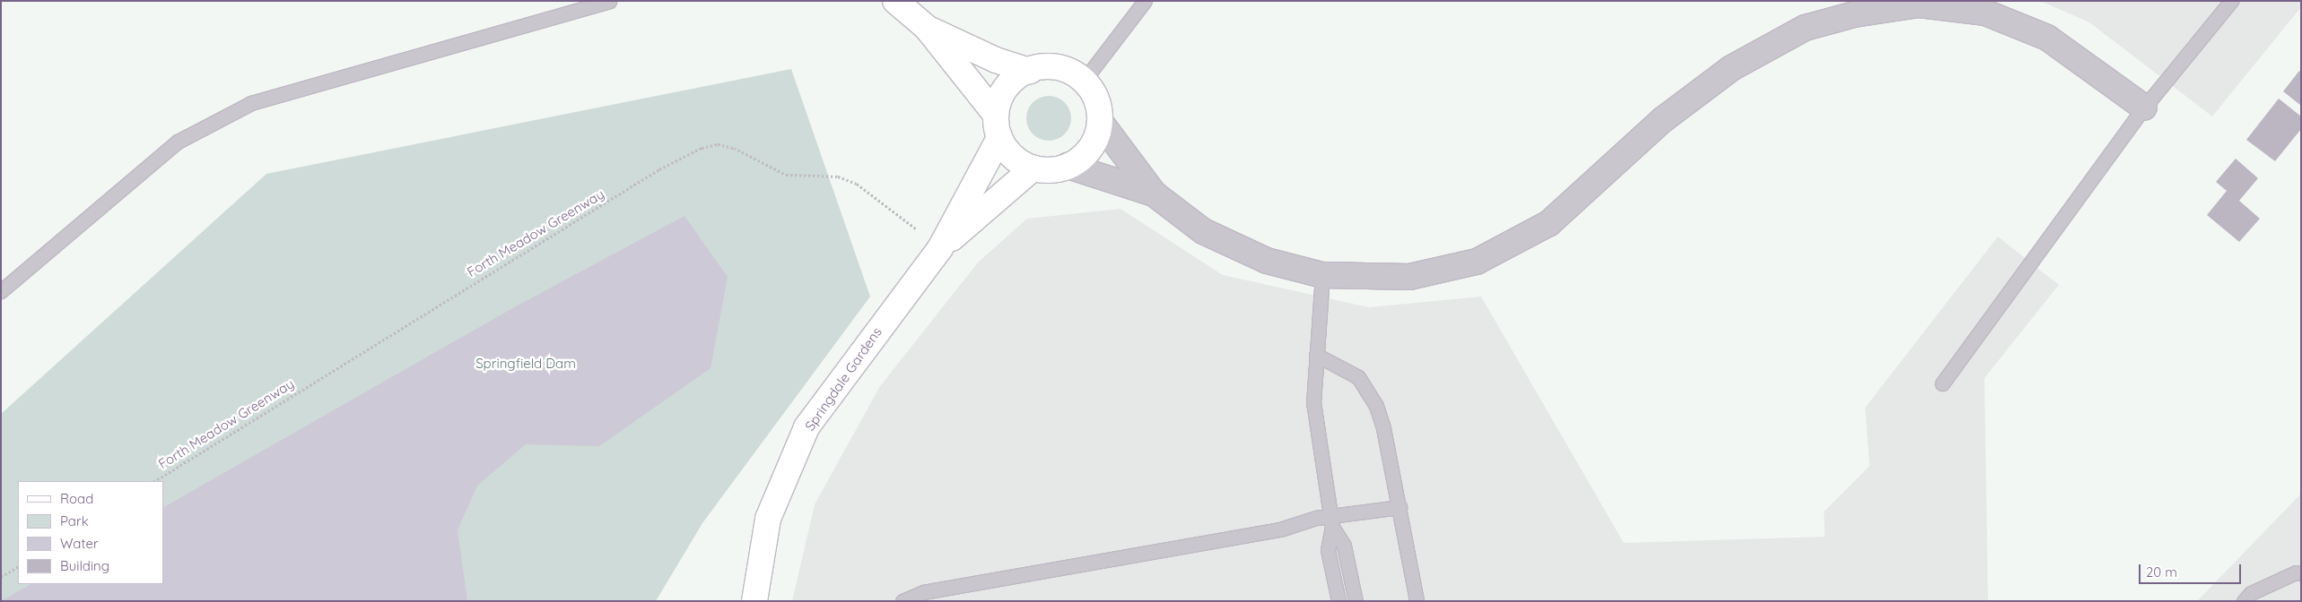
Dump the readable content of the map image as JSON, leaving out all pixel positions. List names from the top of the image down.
{
  "streets": {
    "street": ["Springdale Gardens"],
    "path": ["Forth Meadow Greenway"]
  },
  "crossings": [
    ["Forth Meadow Greenway", "Springdale Gardens"]
  ],
  "parks": ["Springfield Dam"],
  "legend": [
    "Road",
    "Park",
    "Water",
    "Building"
  ],
  "scale_bar": "20 m"
}
